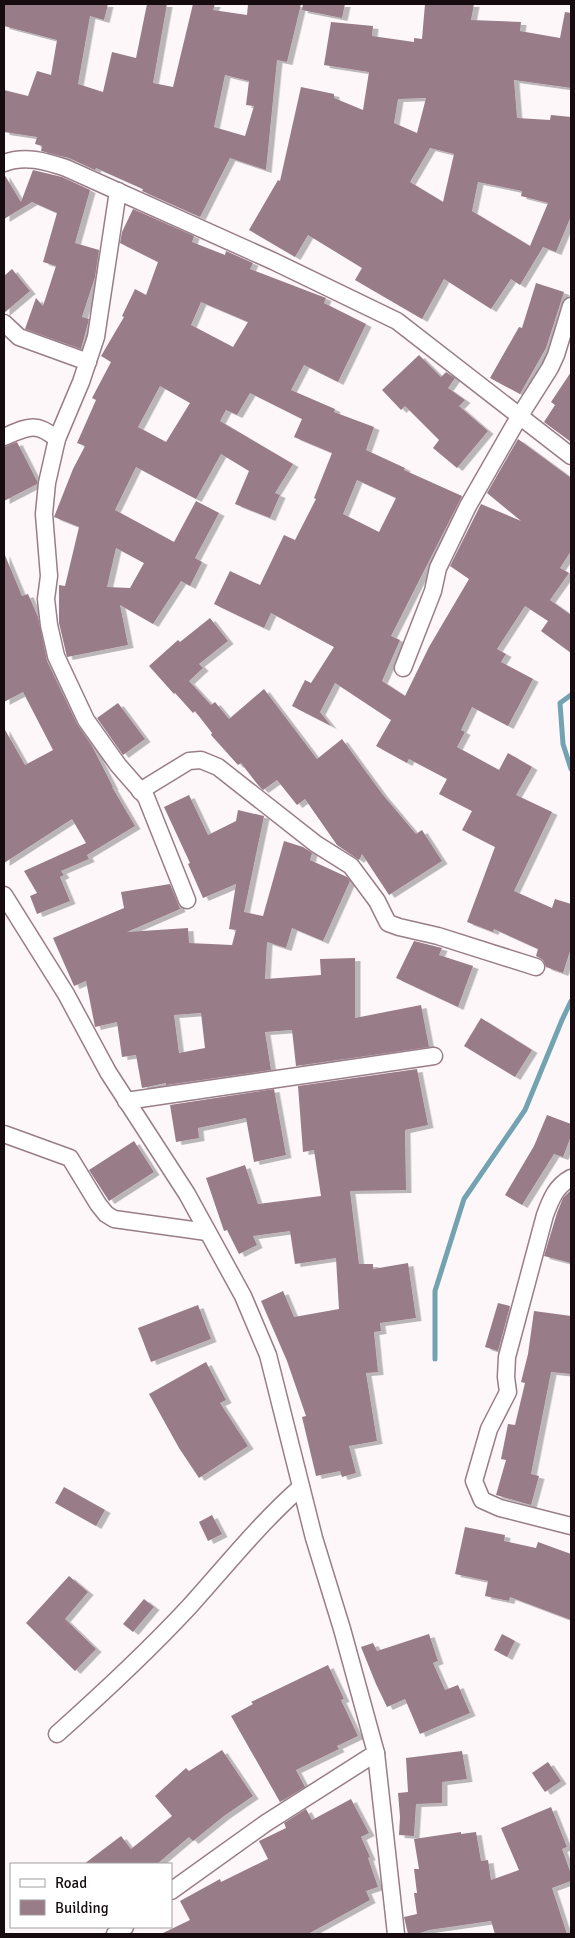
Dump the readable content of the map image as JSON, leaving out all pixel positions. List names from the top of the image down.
{
  "legend": ["Road", "Building"]
}
